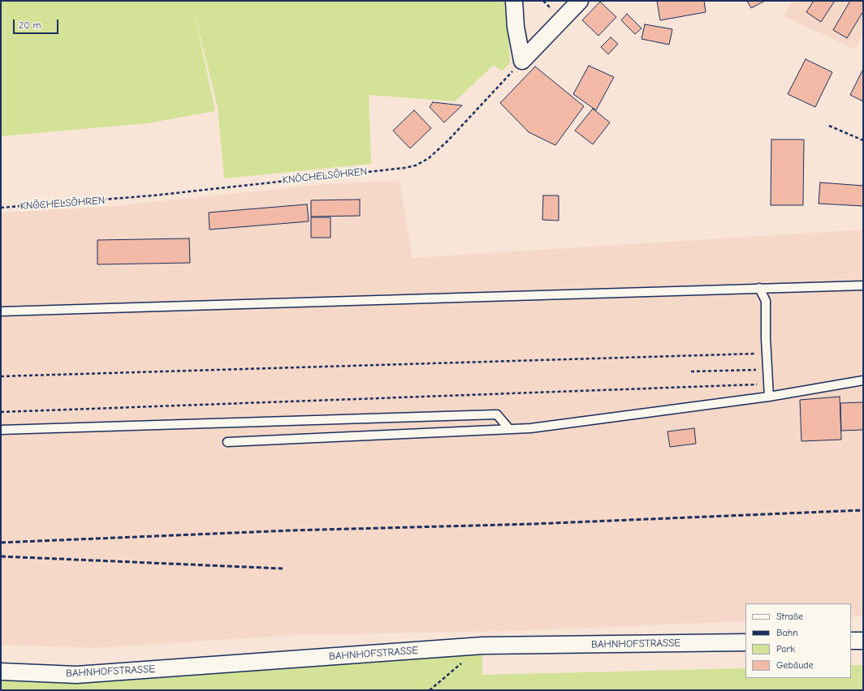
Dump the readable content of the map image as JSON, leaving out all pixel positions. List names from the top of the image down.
{
  "streets": {
    "street": ["BAHNHOFSTRASSE"],
    "path": ["KNÖCHELSÖHREN"]
  },
  "legend": [
    "Straße",
    "Bahn",
    "Park",
    "Gebäude"
  ],
  "scale_bar": "20 m"
}
